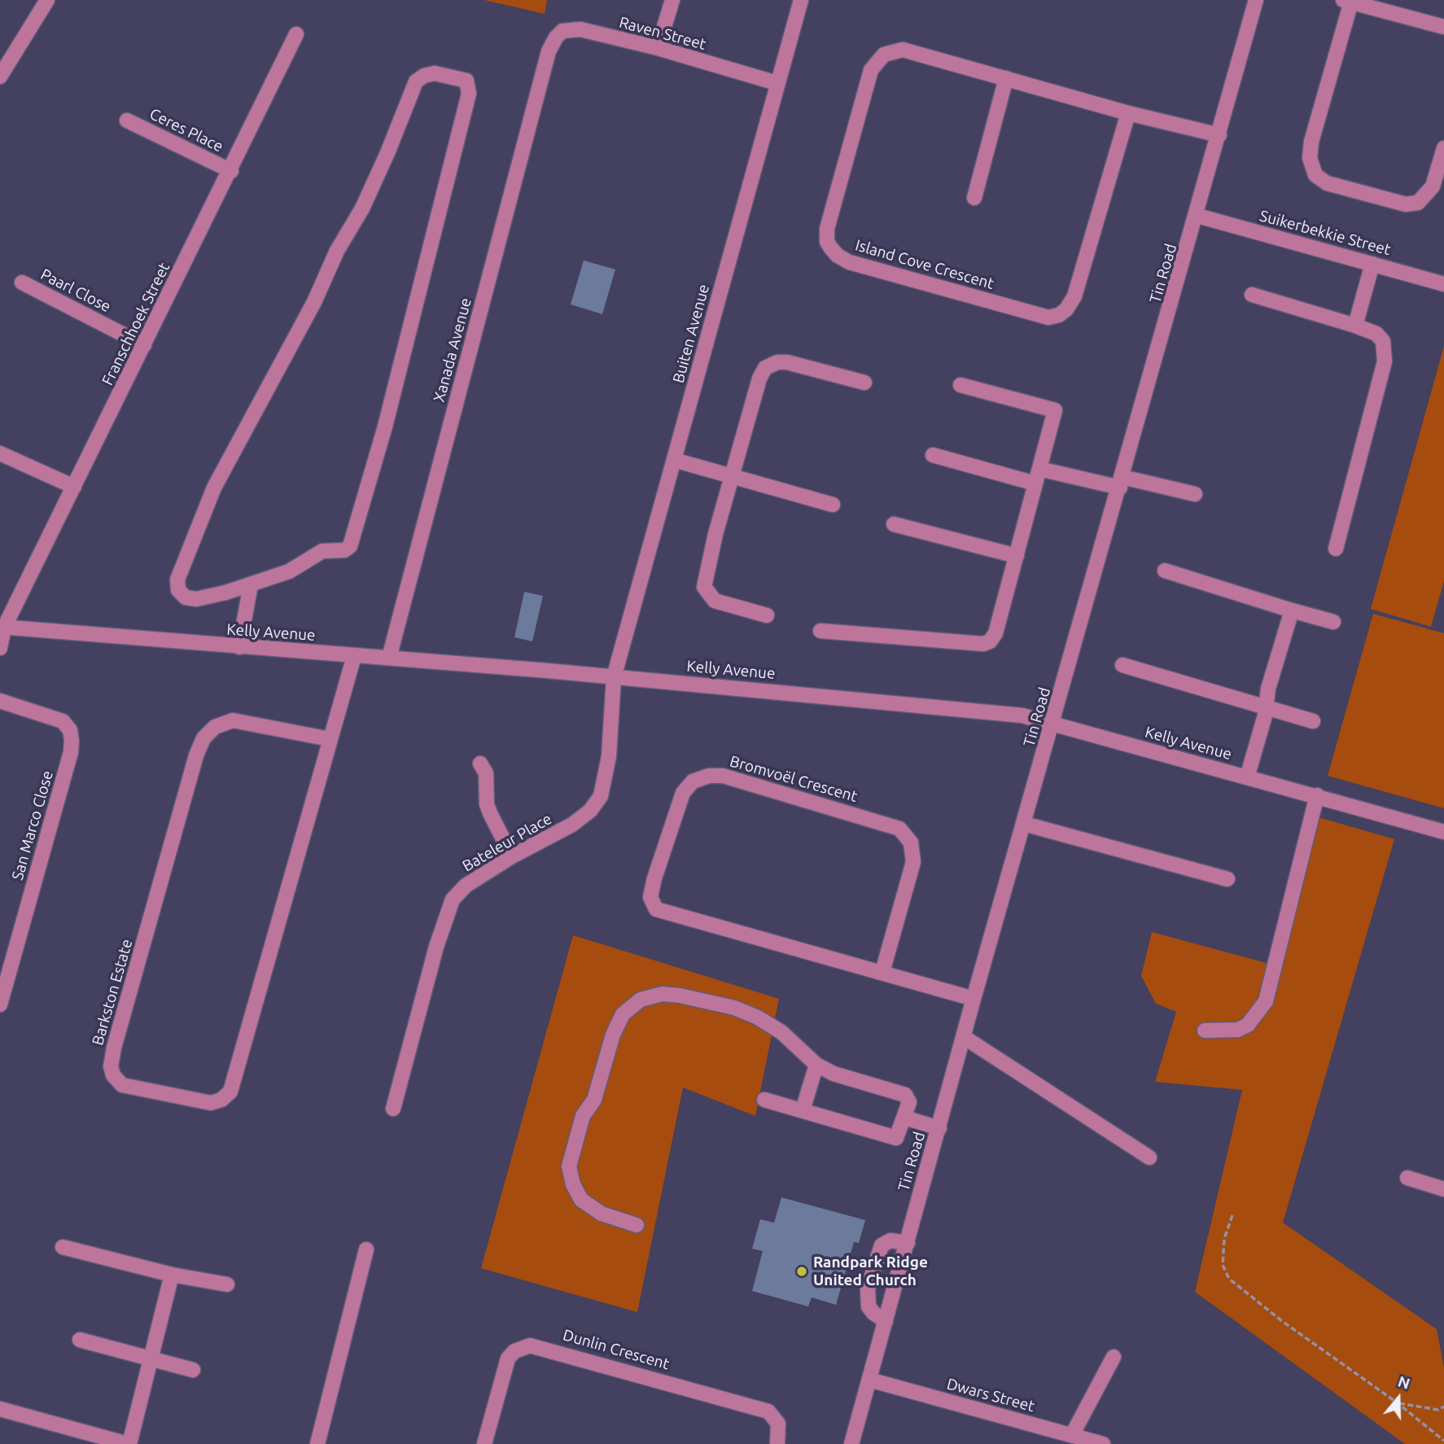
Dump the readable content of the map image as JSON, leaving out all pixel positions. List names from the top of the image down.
{
  "streets": {
    "street": [
      "Raven Street",
      "Ceres Place",
      "Suikerbekkie Street",
      "Island Cove Crescent",
      "Tin Road",
      "Paarl Close",
      "Franschhoek Street",
      "Buiten Avenue",
      "Xanada Avenue",
      "Kelly Avenue",
      "Bromvoël Crescent",
      "San Marco Close",
      "Bateleur Place",
      "Barkston Estate",
      "Dunlin Crescent",
      "Dwars Street"
    ]
  },
  "crossings": [
    ["Raven Street", "Buiten Avenue"],
    ["Raven Street", "Xanada Avenue"],
    ["Ceres Place", "Franschhoek Street"],
    ["Suikerbekkie Street", "Tin Road"],
    ["Island Cove Crescent", "Tin Road"],
    ["Tin Road", "Kelly Avenue"],
    ["Tin Road", "Bromvoël Crescent"],
    ["Tin Road", "Dwars Street"],
    ["Paarl Close", "Franschhoek Street"],
    ["Franschhoek Street", "Kelly Avenue"],
    ["Buiten Avenue", "Kelly Avenue"],
    ["Buiten Avenue", "Bateleur Place"],
    ["Xanada Avenue", "Kelly Avenue"],
    ["Kelly Avenue", "Bateleur Place"],
    ["Kelly Avenue", "Barkston Estate"]
  ],
  "places": ["Randpark Ridge United Church"],
  "north": "top"
}
